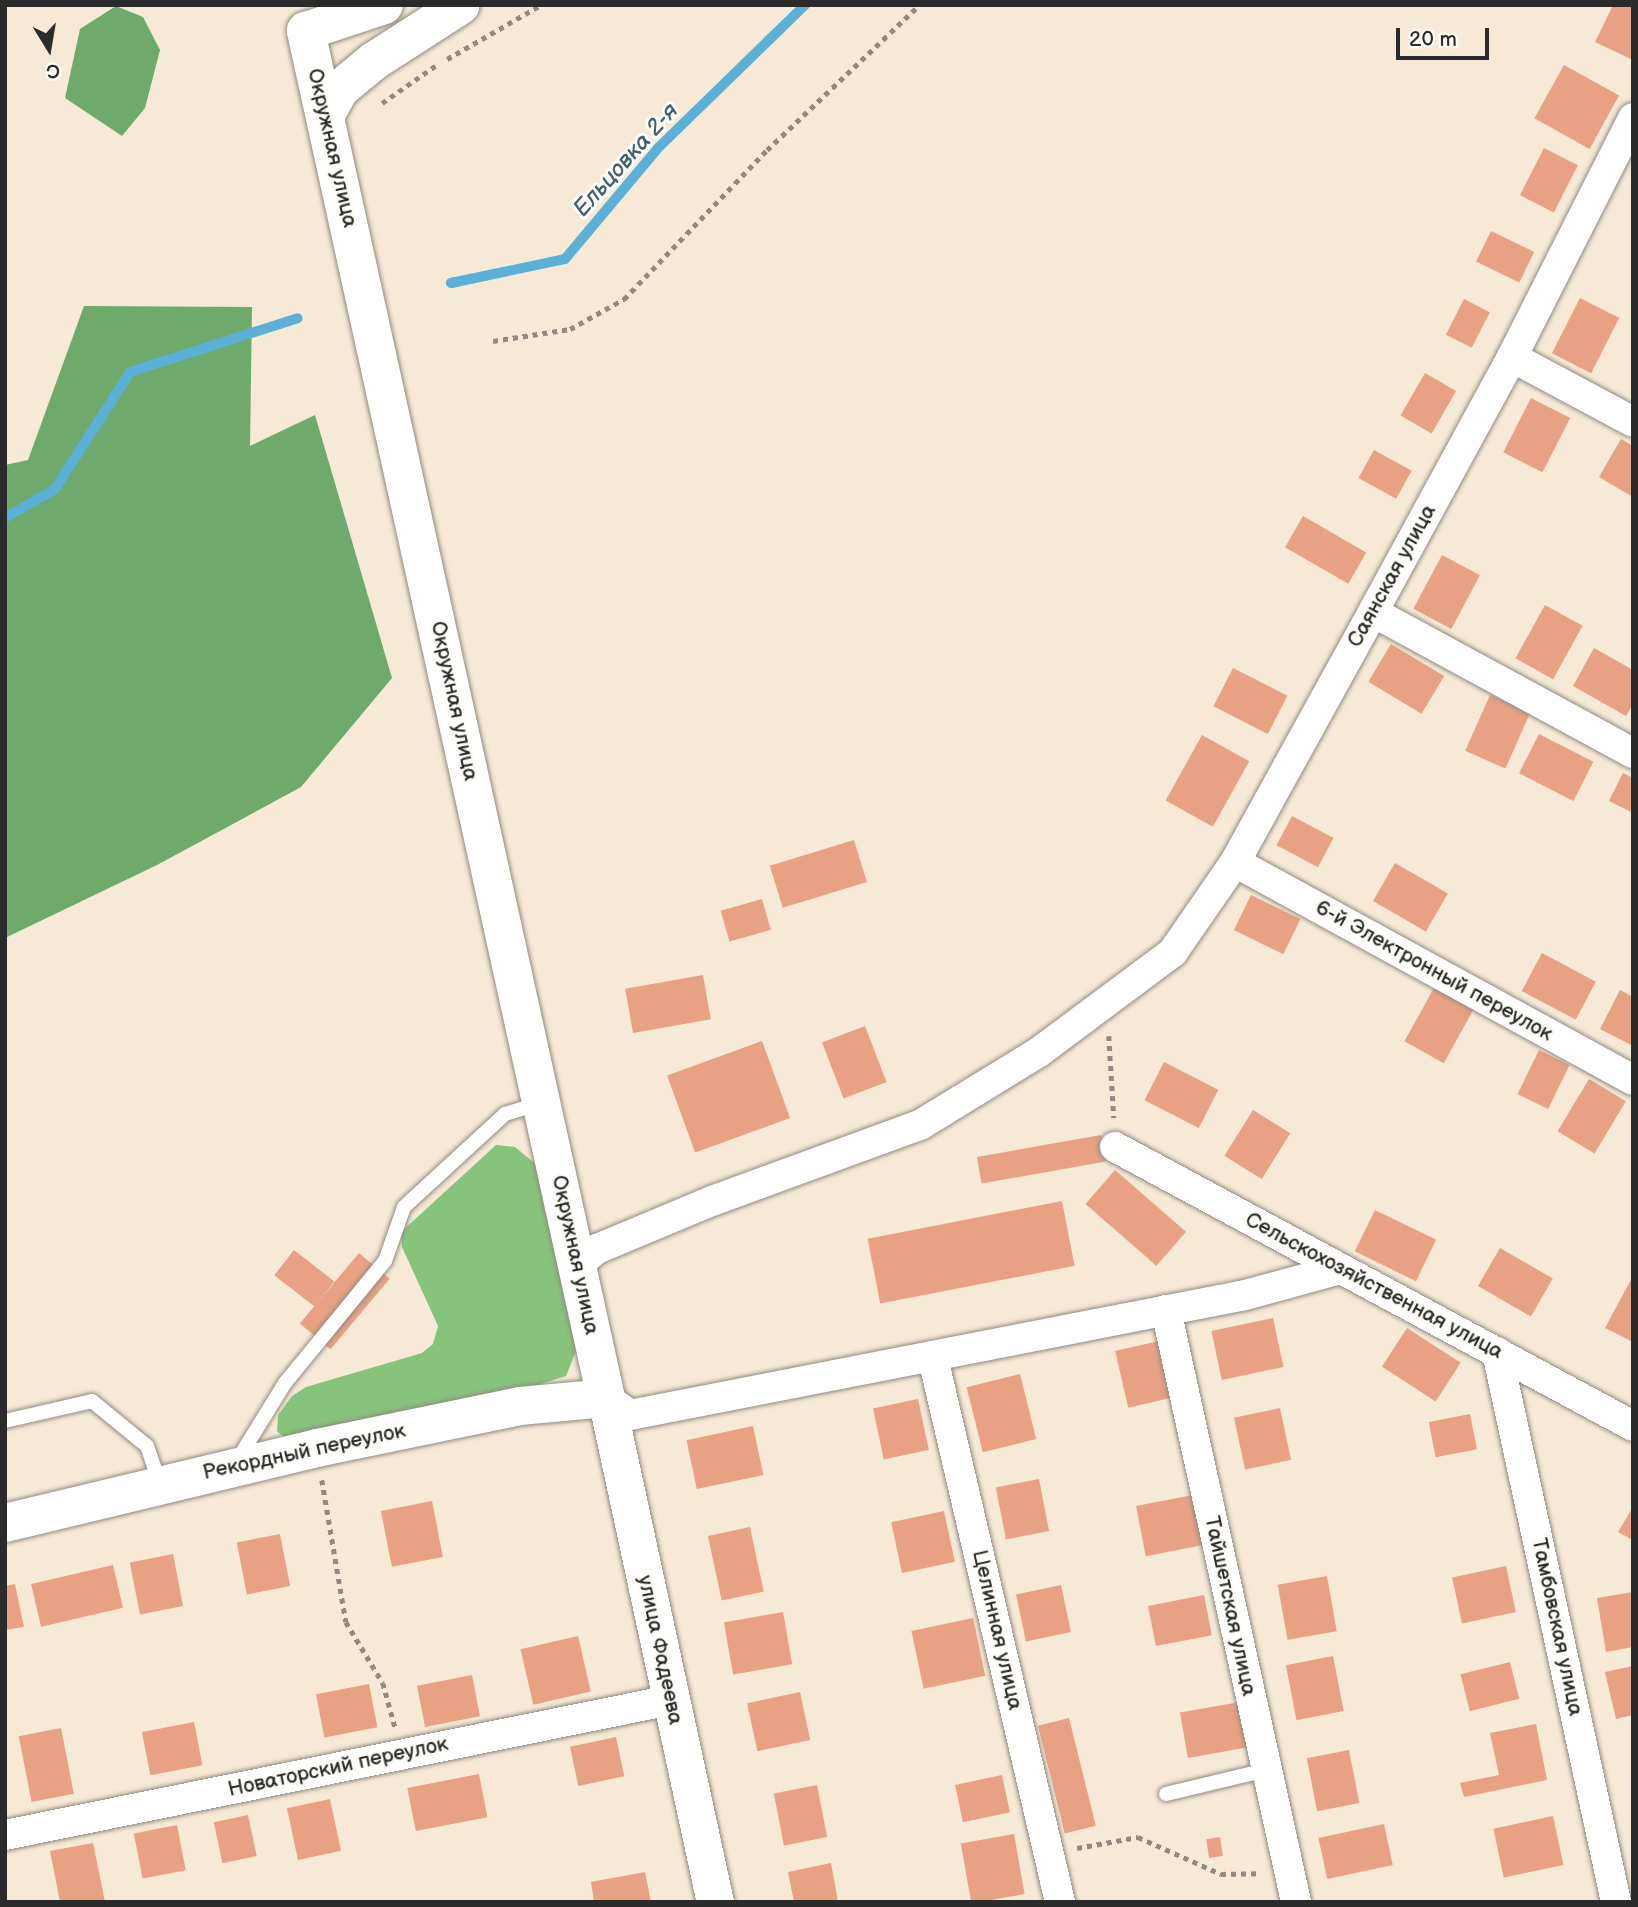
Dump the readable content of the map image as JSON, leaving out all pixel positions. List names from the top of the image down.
{
  "streets": {
    "main road": ["Окружная улица", "Рекордный переулок"],
    "street": [
      "Саянская улица",
      "6-й Электронный переулок",
      "Сельскохозяйственная улица",
      "Тайшетская улица",
      "Тамбовская улица",
      "Целинная улица",
      "улица Фадеева",
      "Новаторский переулок"
    ]
  },
  "crossings": [
    ["Окружная улица", "Саянская улица"],
    ["Окружная улица", "Рекордный переулок"],
    ["Окружная улица", "улица Фадеева"],
    ["Саянская улица", "6-й Электронный переулок"],
    ["Сельскохозяйственная улица", "Тамбовская улица"],
    ["Рекордный переулок", "улица Фадеева"],
    ["улица Фадеева", "Новаторский переулок"]
  ],
  "water": ["Ельцовка 2-я"],
  "scale_bar": "20 m",
  "north": "bottom"
}
